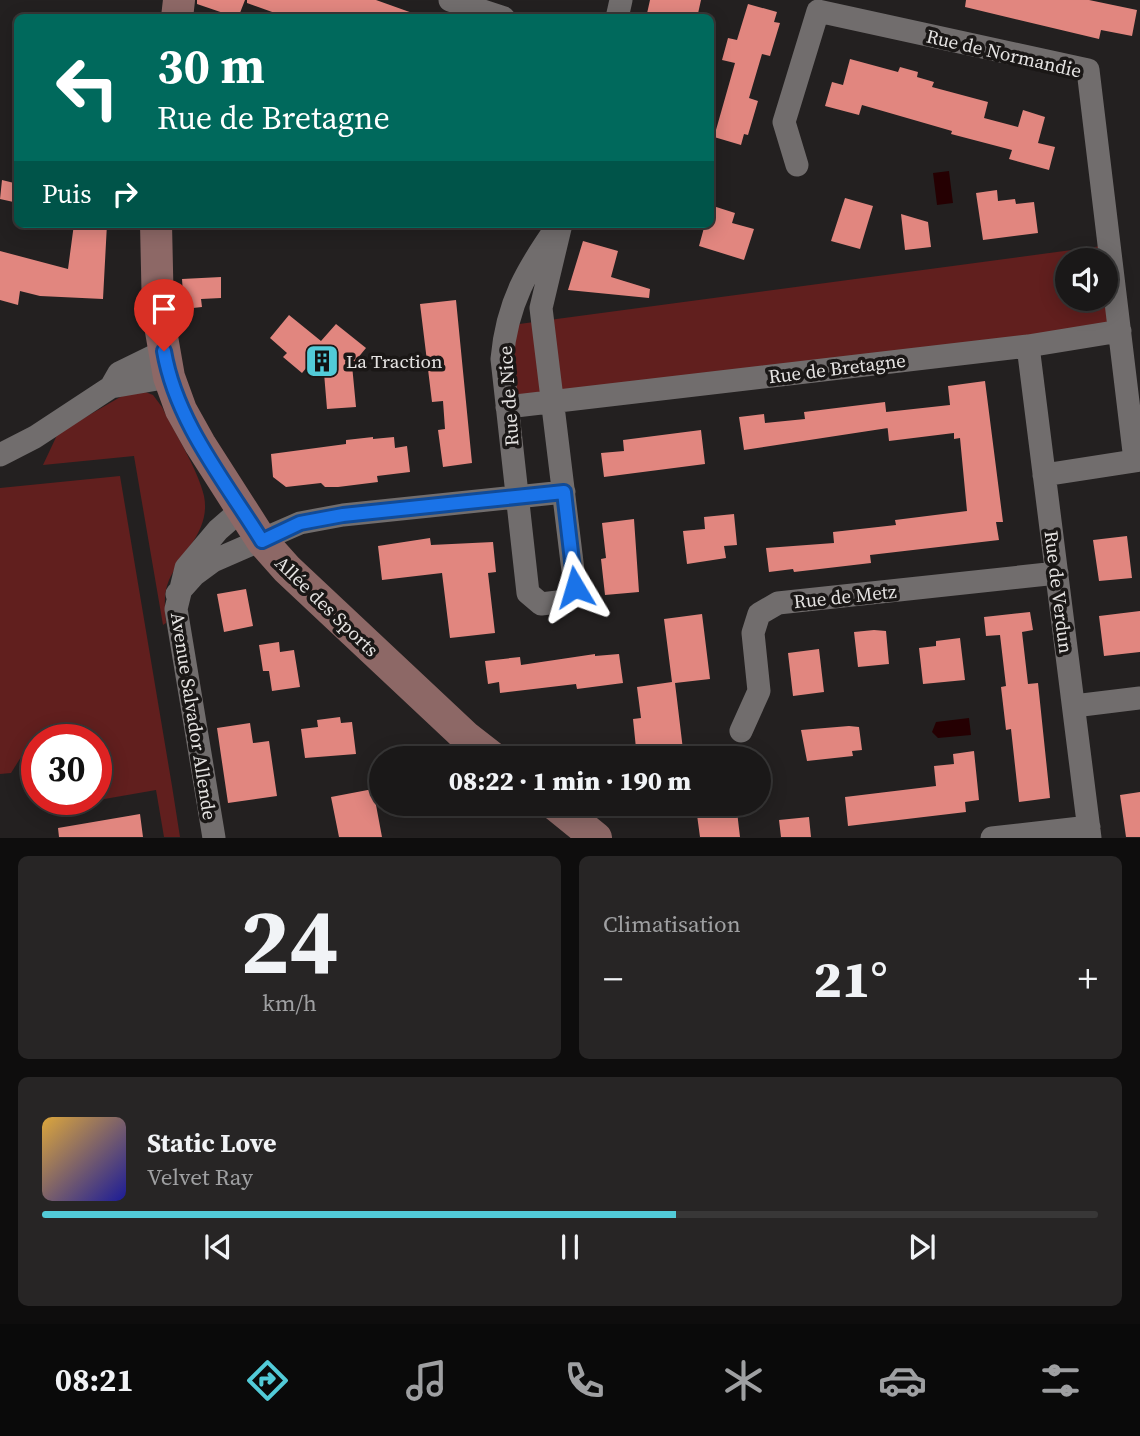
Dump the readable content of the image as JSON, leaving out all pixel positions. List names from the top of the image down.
{
  "streets": {
    "street": [
      "Rue de Normandie",
      "Rue de Bretagne",
      "Rue de Nice",
      "Rue de Verdun",
      "Rue de Metz",
      "Allée des Sports",
      "Avenue Salvador Allende"
    ]
  },
  "crossings": [
    ["Rue de Normandie", "Rue de Bretagne"],
    ["Rue de Bretagne", "Rue de Nice"],
    ["Rue de Bretagne", "Rue de Verdun"],
    ["Rue de Verdun", "Rue de Metz"],
    ["Allée des Sports", "Avenue Salvador Allende"]
  ],
  "places": {
    "building": ["La Traction"]
  },
  "page": {
    "turn": ["30 m", "Rue de Bretagne"],
    "then": "Puis",
    "limit": "30",
    "trip": "08:22 · 1 min · 190 m",
    "tile": [
      ["24", "km/h"],
      "Climatisation"
    ],
    "heat": ["−", "21°", "+"],
    "song": ["Static Love", "Velvet Ray"],
    "tabs": "08:21"
  }
}
